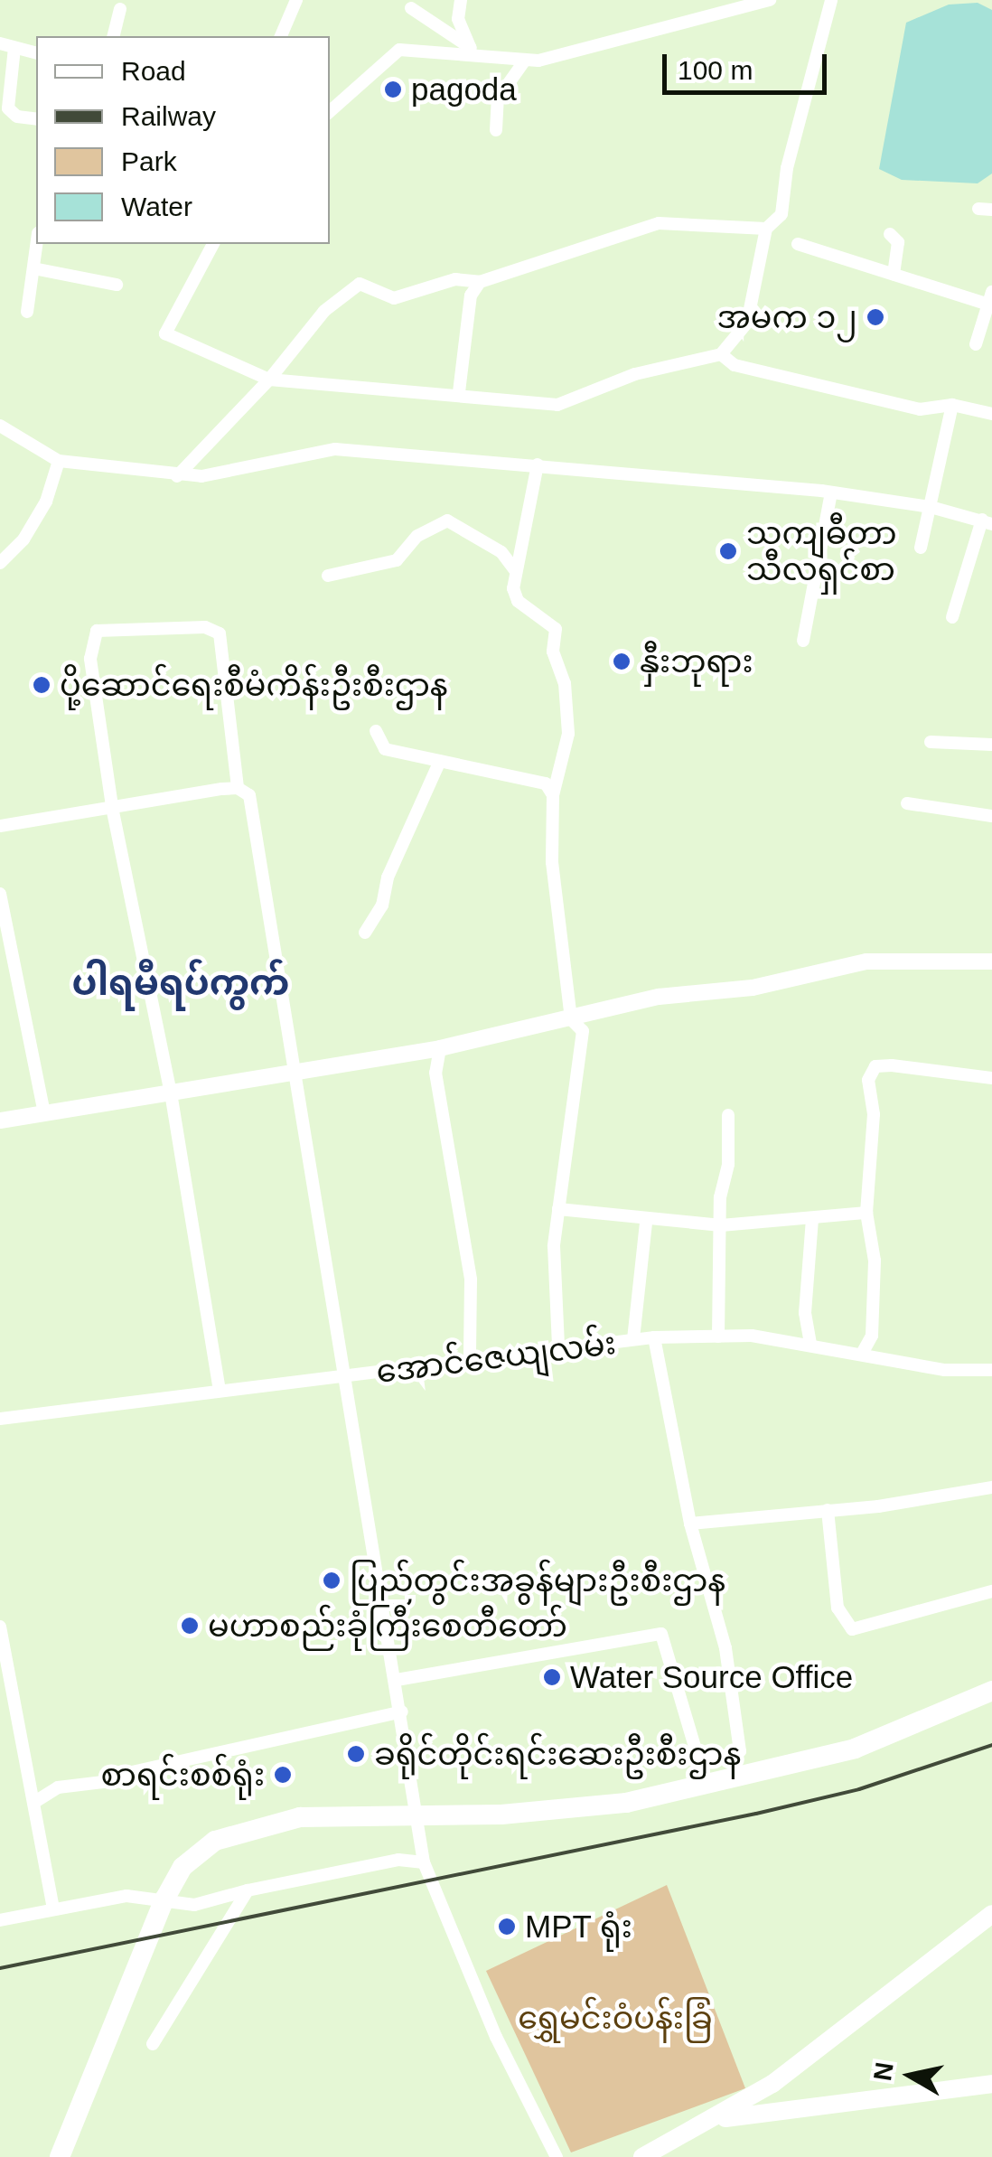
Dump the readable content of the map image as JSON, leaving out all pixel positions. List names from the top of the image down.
{
  "streets": {
    "street": ["အောင်ဇေယျလမ်း"]
  },
  "districts": ["ပါရမီရပ်ကွက်"],
  "parks": ["ရွှေမင်းဝံပန်းခြံ"],
  "places": [
    "pagoda",
    "အမက ၁၂",
    "သကျဓီတာ သီလရှင်စာ",
    "နှီးဘုရား",
    "ပို့ဆောင်ရေးစီမံကိန်းဦးစီးဌာန",
    "ပြည်တွင်းအခွန်များဦးစီးဌာန",
    "မဟာစည်းခုံကြီးစေတီတော်",
    "Water Source Office",
    "ခရိုင်တိုင်းရင်းဆေးဦးစီးဌာန",
    "စာရင်းစစ်ရုံး",
    "MPT ရုံး"
  ],
  "legend": [
    "Road",
    "Railway",
    "Park",
    "Water"
  ],
  "scale_bar": "100 m",
  "north": "left"
}
